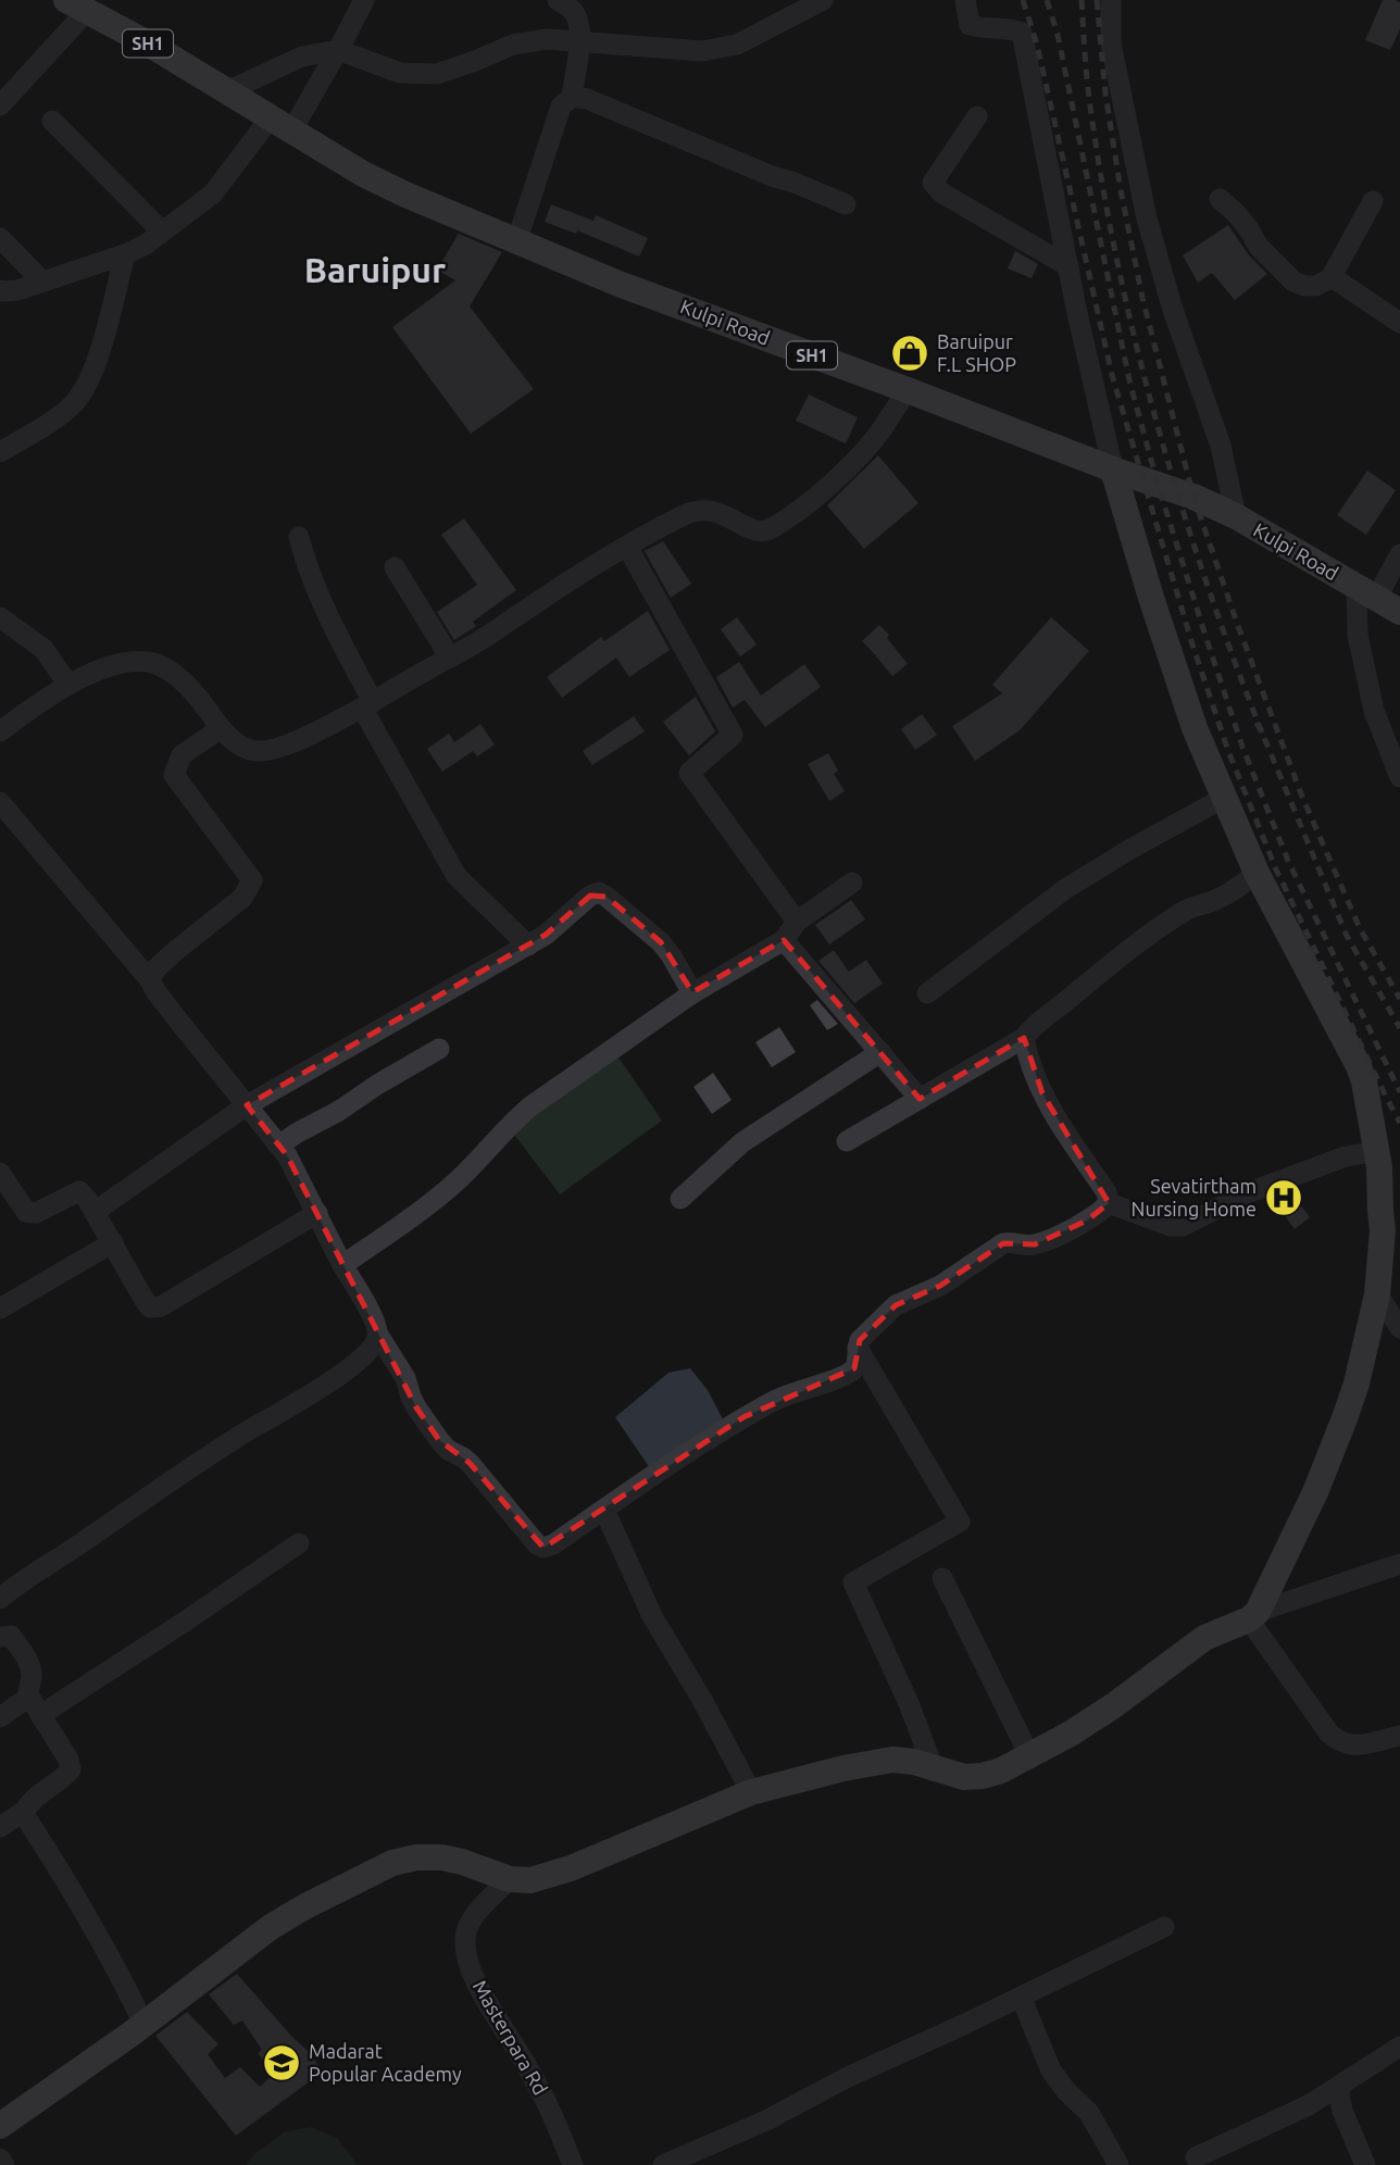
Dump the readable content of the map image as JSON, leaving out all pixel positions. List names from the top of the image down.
{
  "streets": {
    "main road": ["SH1", "Kulpi Road"],
    "street": ["Masterpara Rd"]
  },
  "districts": ["Baruipur"],
  "places": {
    "shop": ["Baruipur F.L SHOP"],
    "hospital": ["Sevatirtham Nursing Home"],
    "school or university": ["Madarat Popular Academy"]
  }
}
